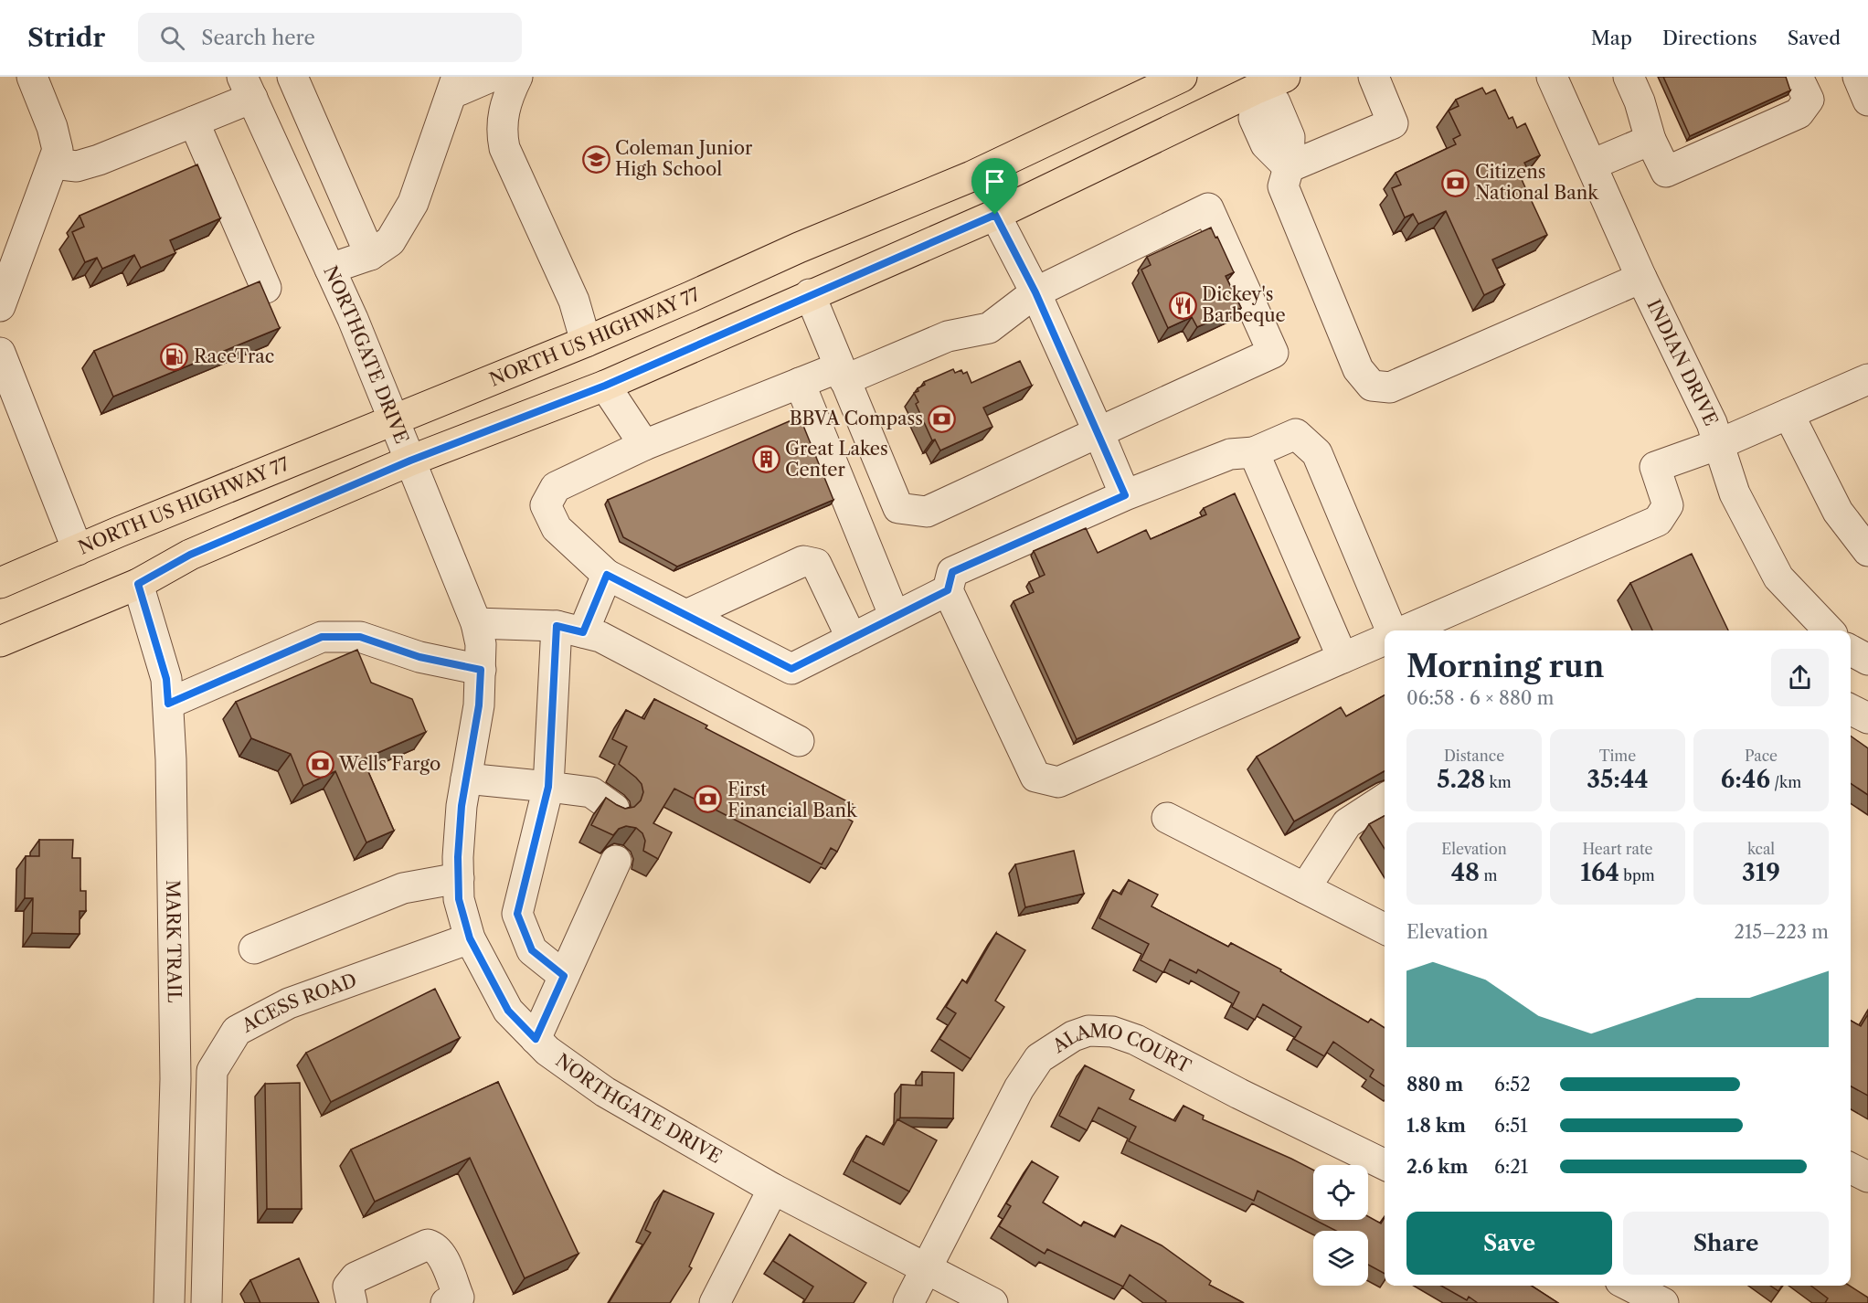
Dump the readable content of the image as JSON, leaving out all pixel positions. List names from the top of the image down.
{
  "streets": {
    "main road": ["NORTH US HIGHWAY 77"],
    "street": [
      "NORTHGATE DRIVE",
      "INDIAN DRIVE",
      "MARK TRAIL",
      "ACESS ROAD",
      "ALAMO COURT"
    ]
  },
  "crossings": [
    ["NORTH US HIGHWAY 77", "NORTHGATE DRIVE"],
    ["NORTHGATE DRIVE", "ACESS ROAD"],
    ["NORTHGATE DRIVE", "ALAMO COURT"]
  ],
  "places": {
    "school or university": ["Coleman Junior High School"],
    "bank": [
      "Citizens National Bank",
      "BBVA Compass",
      "Wells Fargo",
      "First Financial Bank"
    ],
    "restaurant": ["Dickey's Barbeque"],
    "fuel station": ["RaceTrac"],
    "building": ["Great Lakes Center"]
  },
  "page": {
    "header": "Stridr",
    "search": "Search here",
    "nav": ["Map", "Directions", "Saved"],
    "heading": ["Morning run", "06:58 · 6 × 880 m"],
    "stats": [
      ["Distance", "5.28 km"],
      ["Time", "35:44"],
      ["Pace", "6:46 /km"],
      ["Elevation", "48 m"],
      ["Heart rate", "164 bpm"],
      ["kcal", "319"]
    ],
    "chart": ["Elevation", "215–223 m"],
    "list": [
      {
        "name": "880 m",
        "note": "6:52"
      },
      {
        "name": "1.8 km",
        "note": "6:51"
      },
      {
        "name": "2.6 km",
        "note": "6:21"
      }
    ],
    "buttons": ["Save", "Share"]
  }
}
